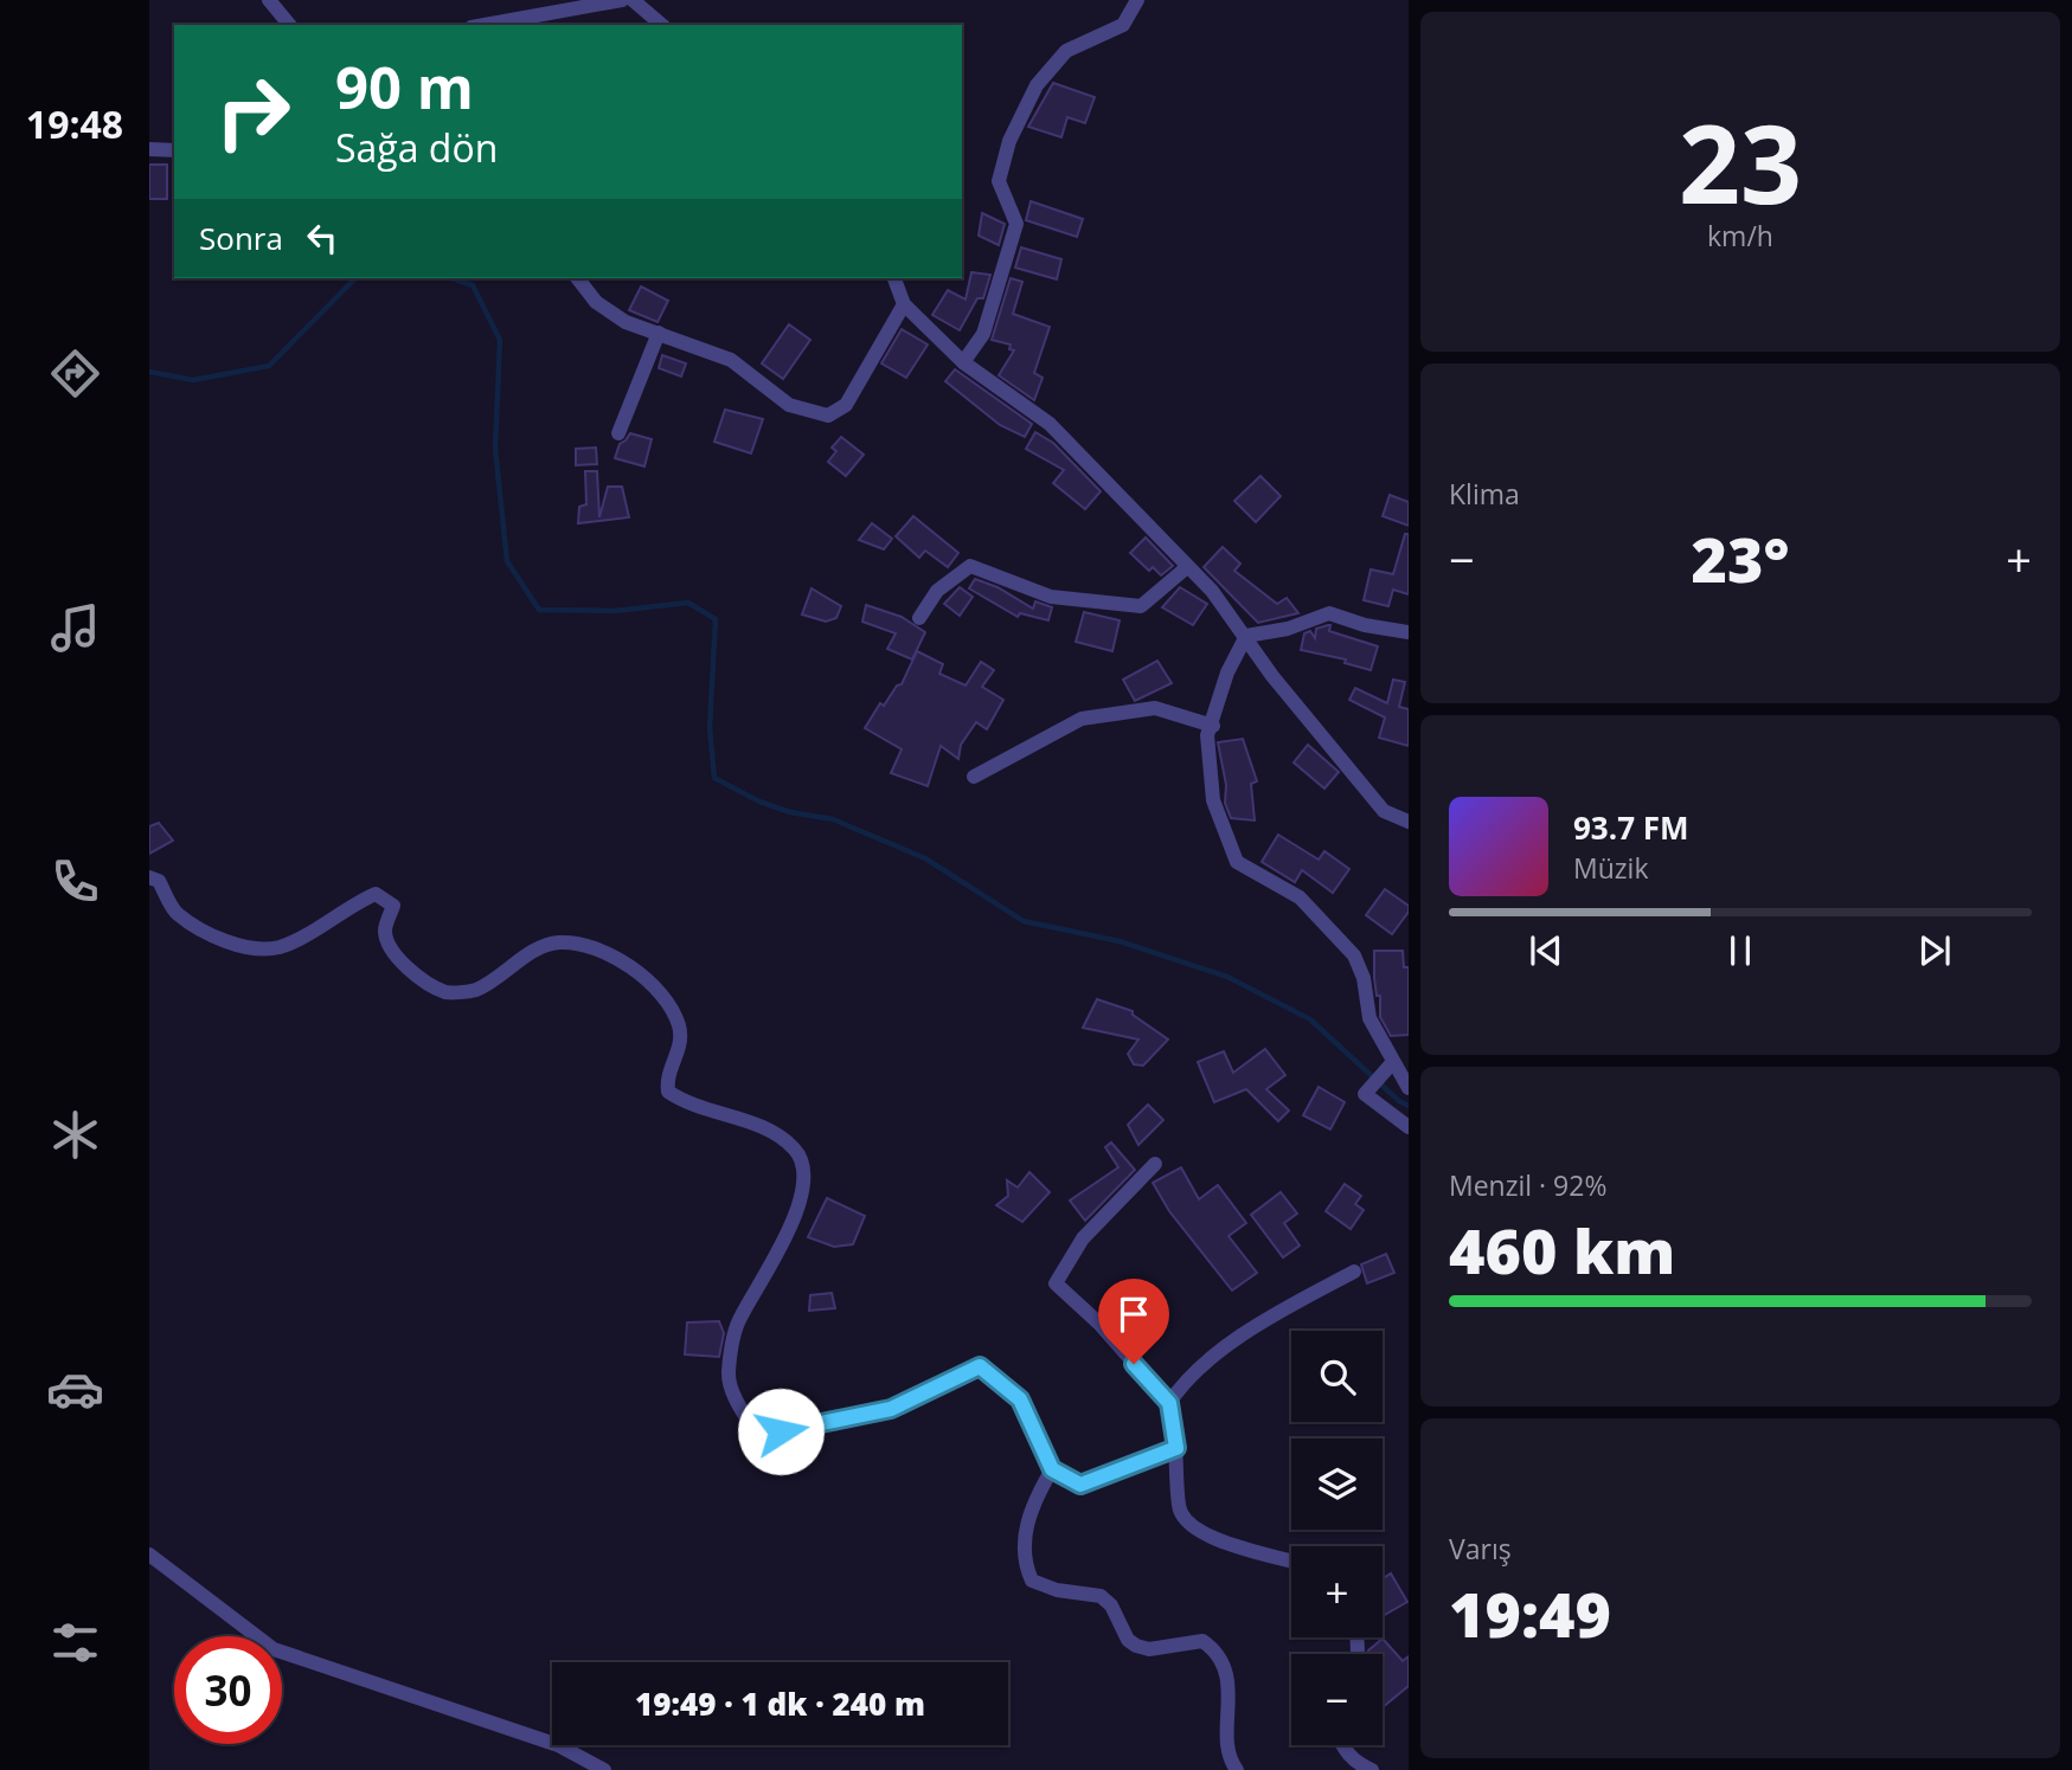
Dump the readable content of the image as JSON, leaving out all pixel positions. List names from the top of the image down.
{
  "page": {
    "tabs": "19:48",
    "tile": [
      ["23", "km/h"],
      "Klima",
      ["Menzil · 92%", "460 km"],
      ["Varış", "19:49"]
    ],
    "turn": ["90 m", "Sağa dön"],
    "then": "Sonra",
    "heat": ["−", "23°", "+"],
    "song": ["93.7 FM", "Müzik"],
    "map_buttons": ["+", "−"],
    "limit": "30",
    "trip": "19:49 · 1 dk · 240 m"
  }
}
